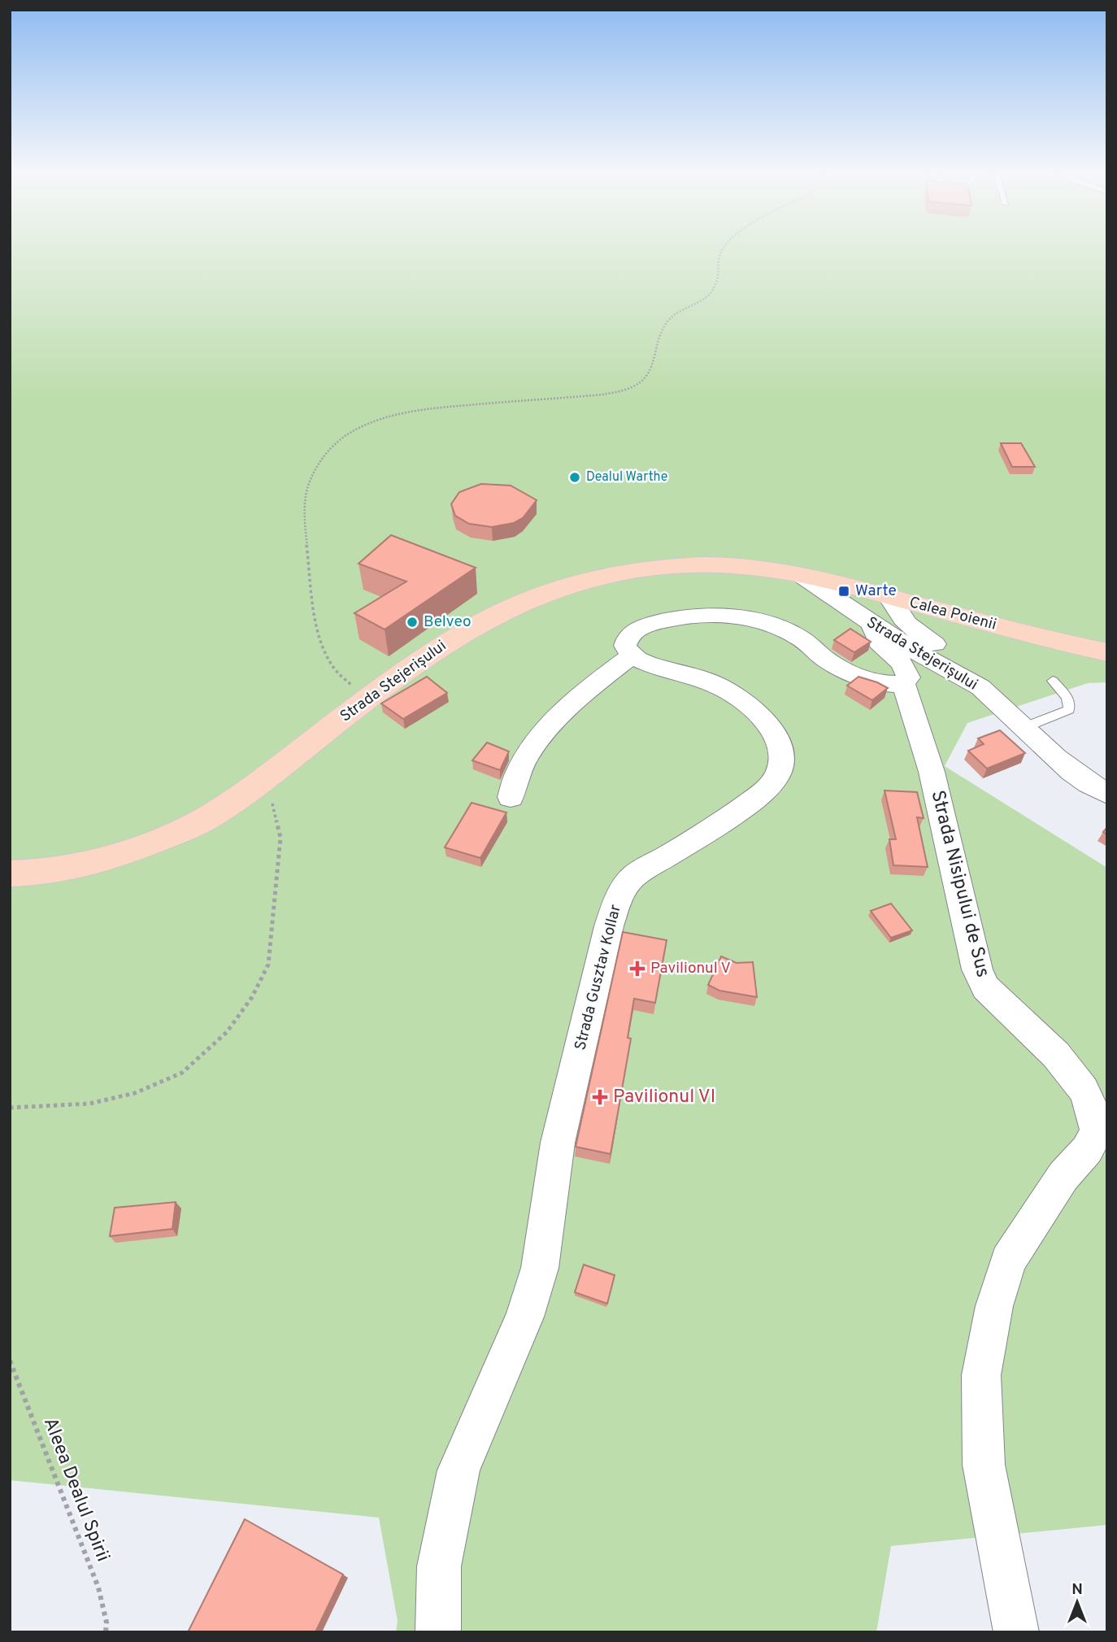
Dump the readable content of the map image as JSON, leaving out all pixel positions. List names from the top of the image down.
{
  "streets": {
    "main road": ["Calea Poienii", "Strada Stejerișului"],
    "street": ["Strada Nisipului de Sus", "Strada Gusztav Kollar"],
    "path": ["Aleea Dealul Spirii"]
  },
  "crossings": [
    ["Calea Poienii", "Strada Stejerișului"],
    ["Strada Stejerișului", "Strada Nisipului de Sus"]
  ],
  "places": {
    "other": ["Dealul Warthe", "Belveo"],
    "transit": ["Warte"],
    "health": ["Pavilionul V", "Pavilionul VI"]
  },
  "north": "top"
}
